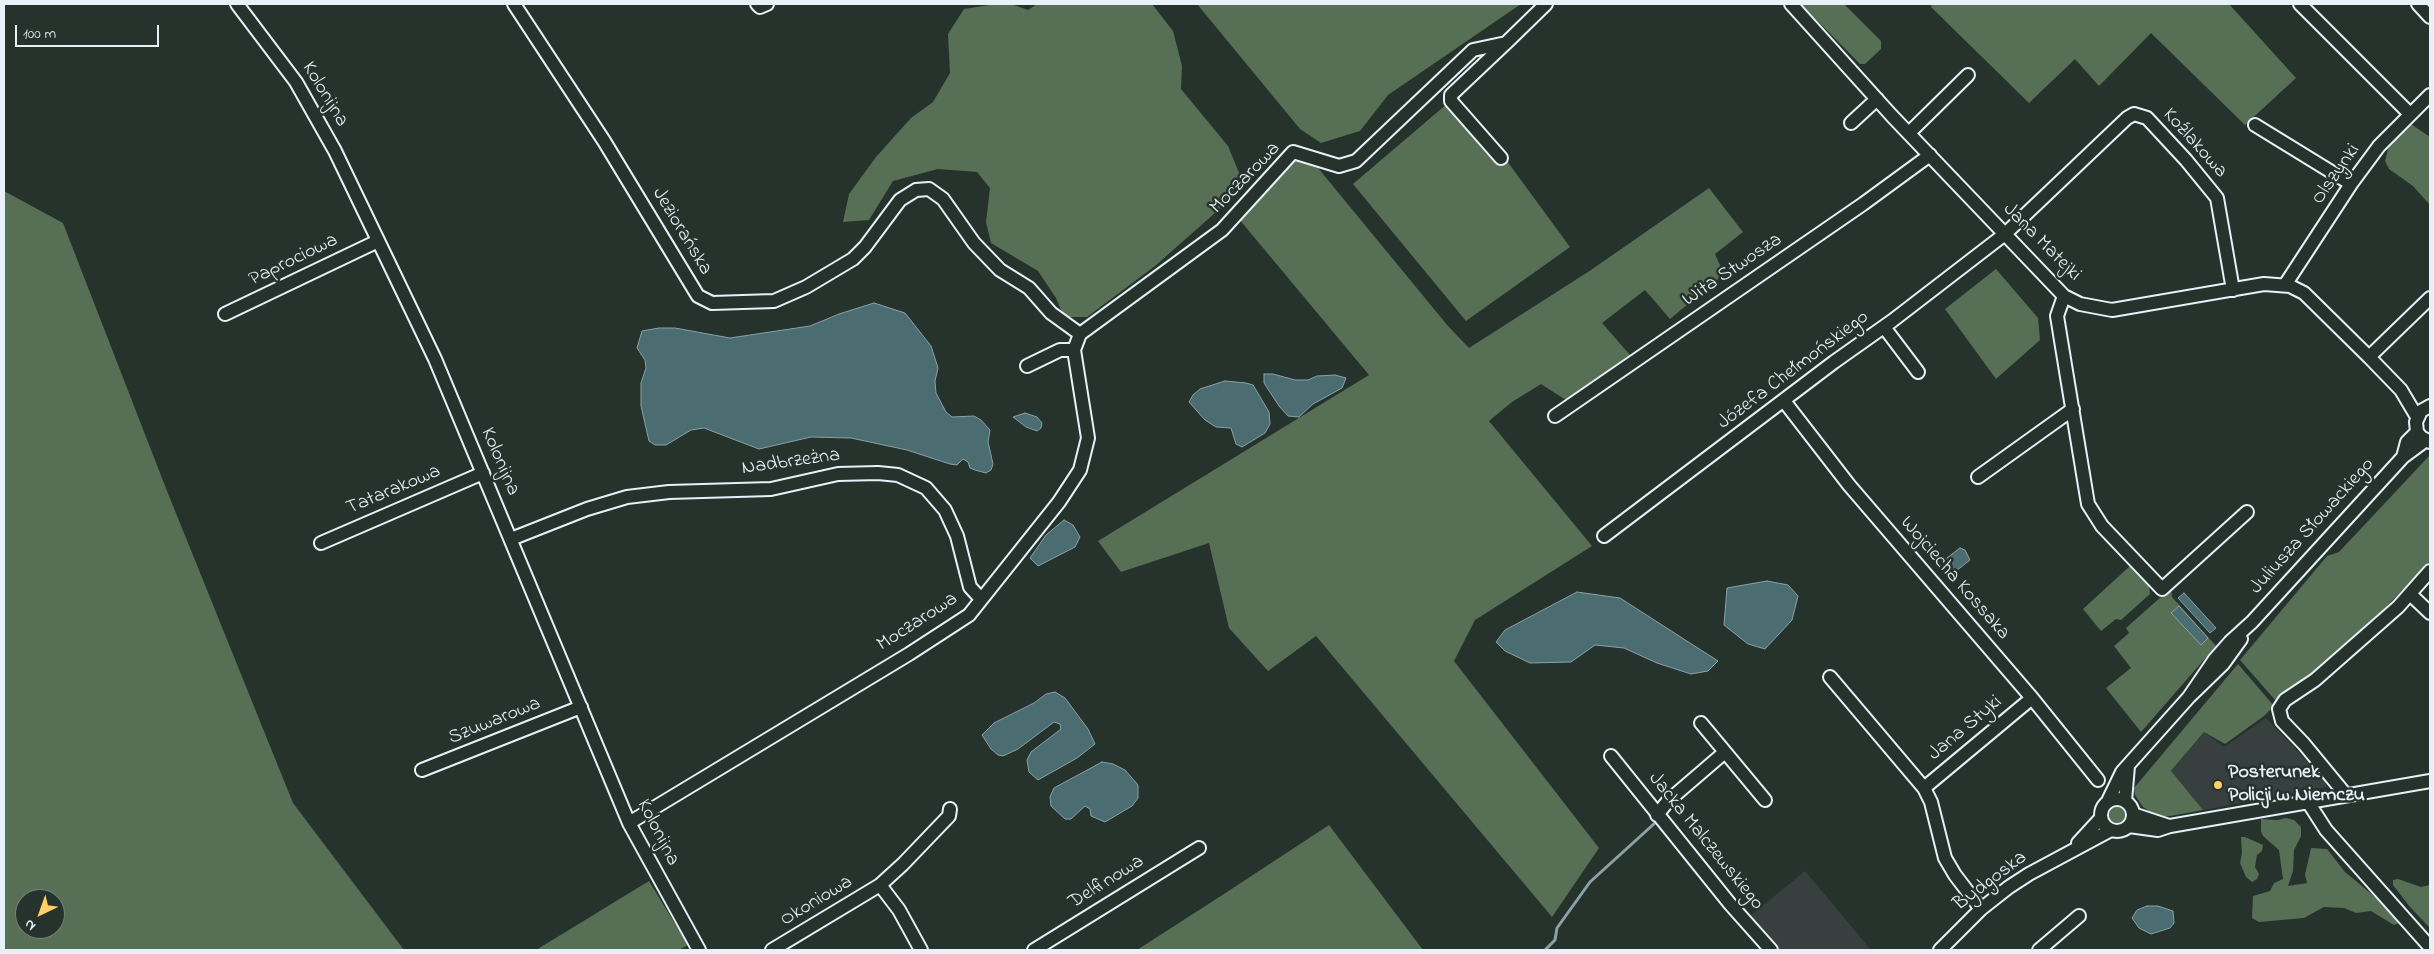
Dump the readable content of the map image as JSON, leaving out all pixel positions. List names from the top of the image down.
{
  "streets": {
    "street": [
      "Kolonijna",
      "Koźlakowa",
      "Olszynki",
      "Moczarowa",
      "Jeziorańska",
      "Jana Matejki",
      "Paprociowa",
      "Wita Stwosza",
      "Józefa Chełmońskiego",
      "Nadbrzeżna",
      "Tatarakowa",
      "Juliusza Słowackiego",
      "Wojciecha Kossaka",
      "Szuwarowa",
      "Jana Styki",
      "Jacka Malczewskiego",
      "Bydgoska",
      "Delfinowa",
      "Okoniowa"
    ]
  },
  "crossings": [
    ["Kolonijna", "Moczarowa"],
    ["Kolonijna", "Paprociowa"],
    ["Kolonijna", "Nadbrzeżna"],
    ["Kolonijna", "Tatarakowa"],
    ["Kolonijna", "Szuwarowa"],
    ["Koźlakowa", "Jana Matejki"],
    ["Koźlakowa", "Józefa Chełmońskiego"],
    ["Olszynki", "Jana Matejki"],
    ["Moczarowa", "Jeziorańska"],
    ["Moczarowa", "Nadbrzeżna"],
    ["Jana Matejki", "Wita Stwosza"],
    ["Jana Matejki", "Józefa Chełmońskiego"],
    ["Józefa Chełmońskiego", "Wojciecha Kossaka"],
    ["Juliusza Słowackiego", "Bydgoska"],
    ["Wojciecha Kossaka", "Jana Styki"]
  ],
  "places": ["Posterunek Policji w Niemczu"],
  "scale_bar": "100 m",
  "north": "bottom left"
}
